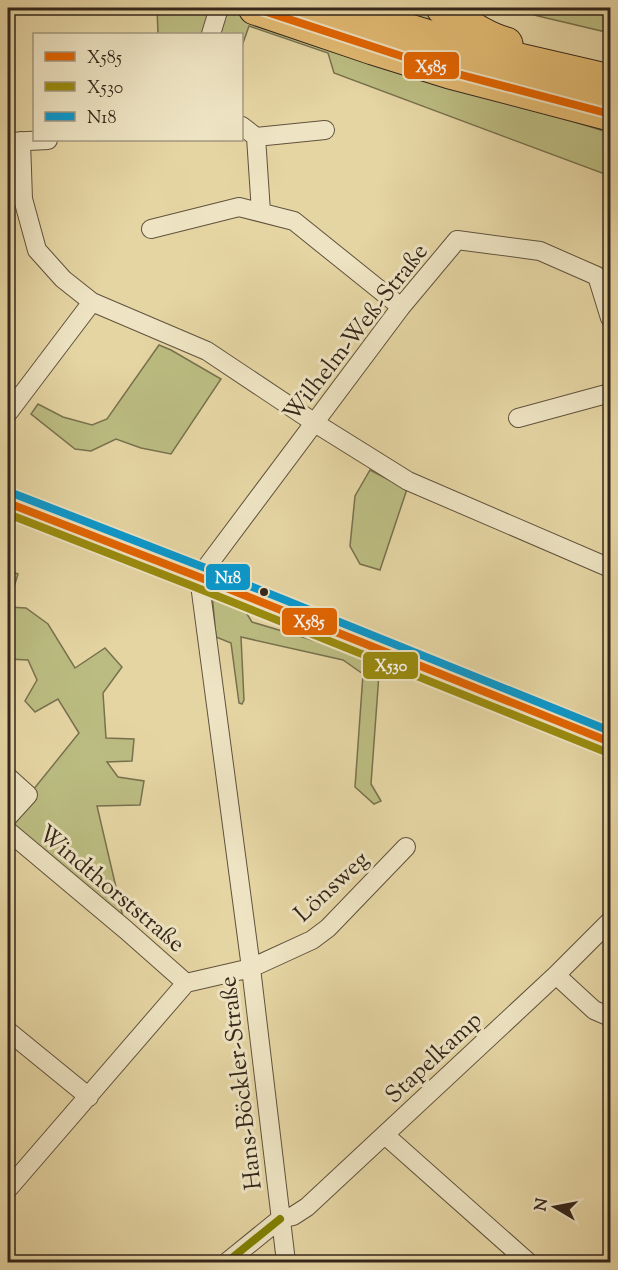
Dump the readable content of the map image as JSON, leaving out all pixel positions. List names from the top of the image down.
{
  "streets": {
    "street": [
      "Wilhelm-Weß-Straße",
      "Lönsweg",
      "Windthorststraße",
      "Stapelkamp",
      "Hans-Böckler-Straße"
    ]
  },
  "crossings": [
    ["Wilhelm-Weß-Straße", "Hans-Böckler-Straße"],
    ["Lönsweg", "Windthorststraße"],
    ["Lönsweg", "Hans-Böckler-Straße"],
    ["Stapelkamp", "Hans-Böckler-Straße"]
  ],
  "lines": ["transit line X585", "transit line N18", "transit line X530"],
  "legend": ["X585", "X530", "N18"],
  "north": "left"
}
